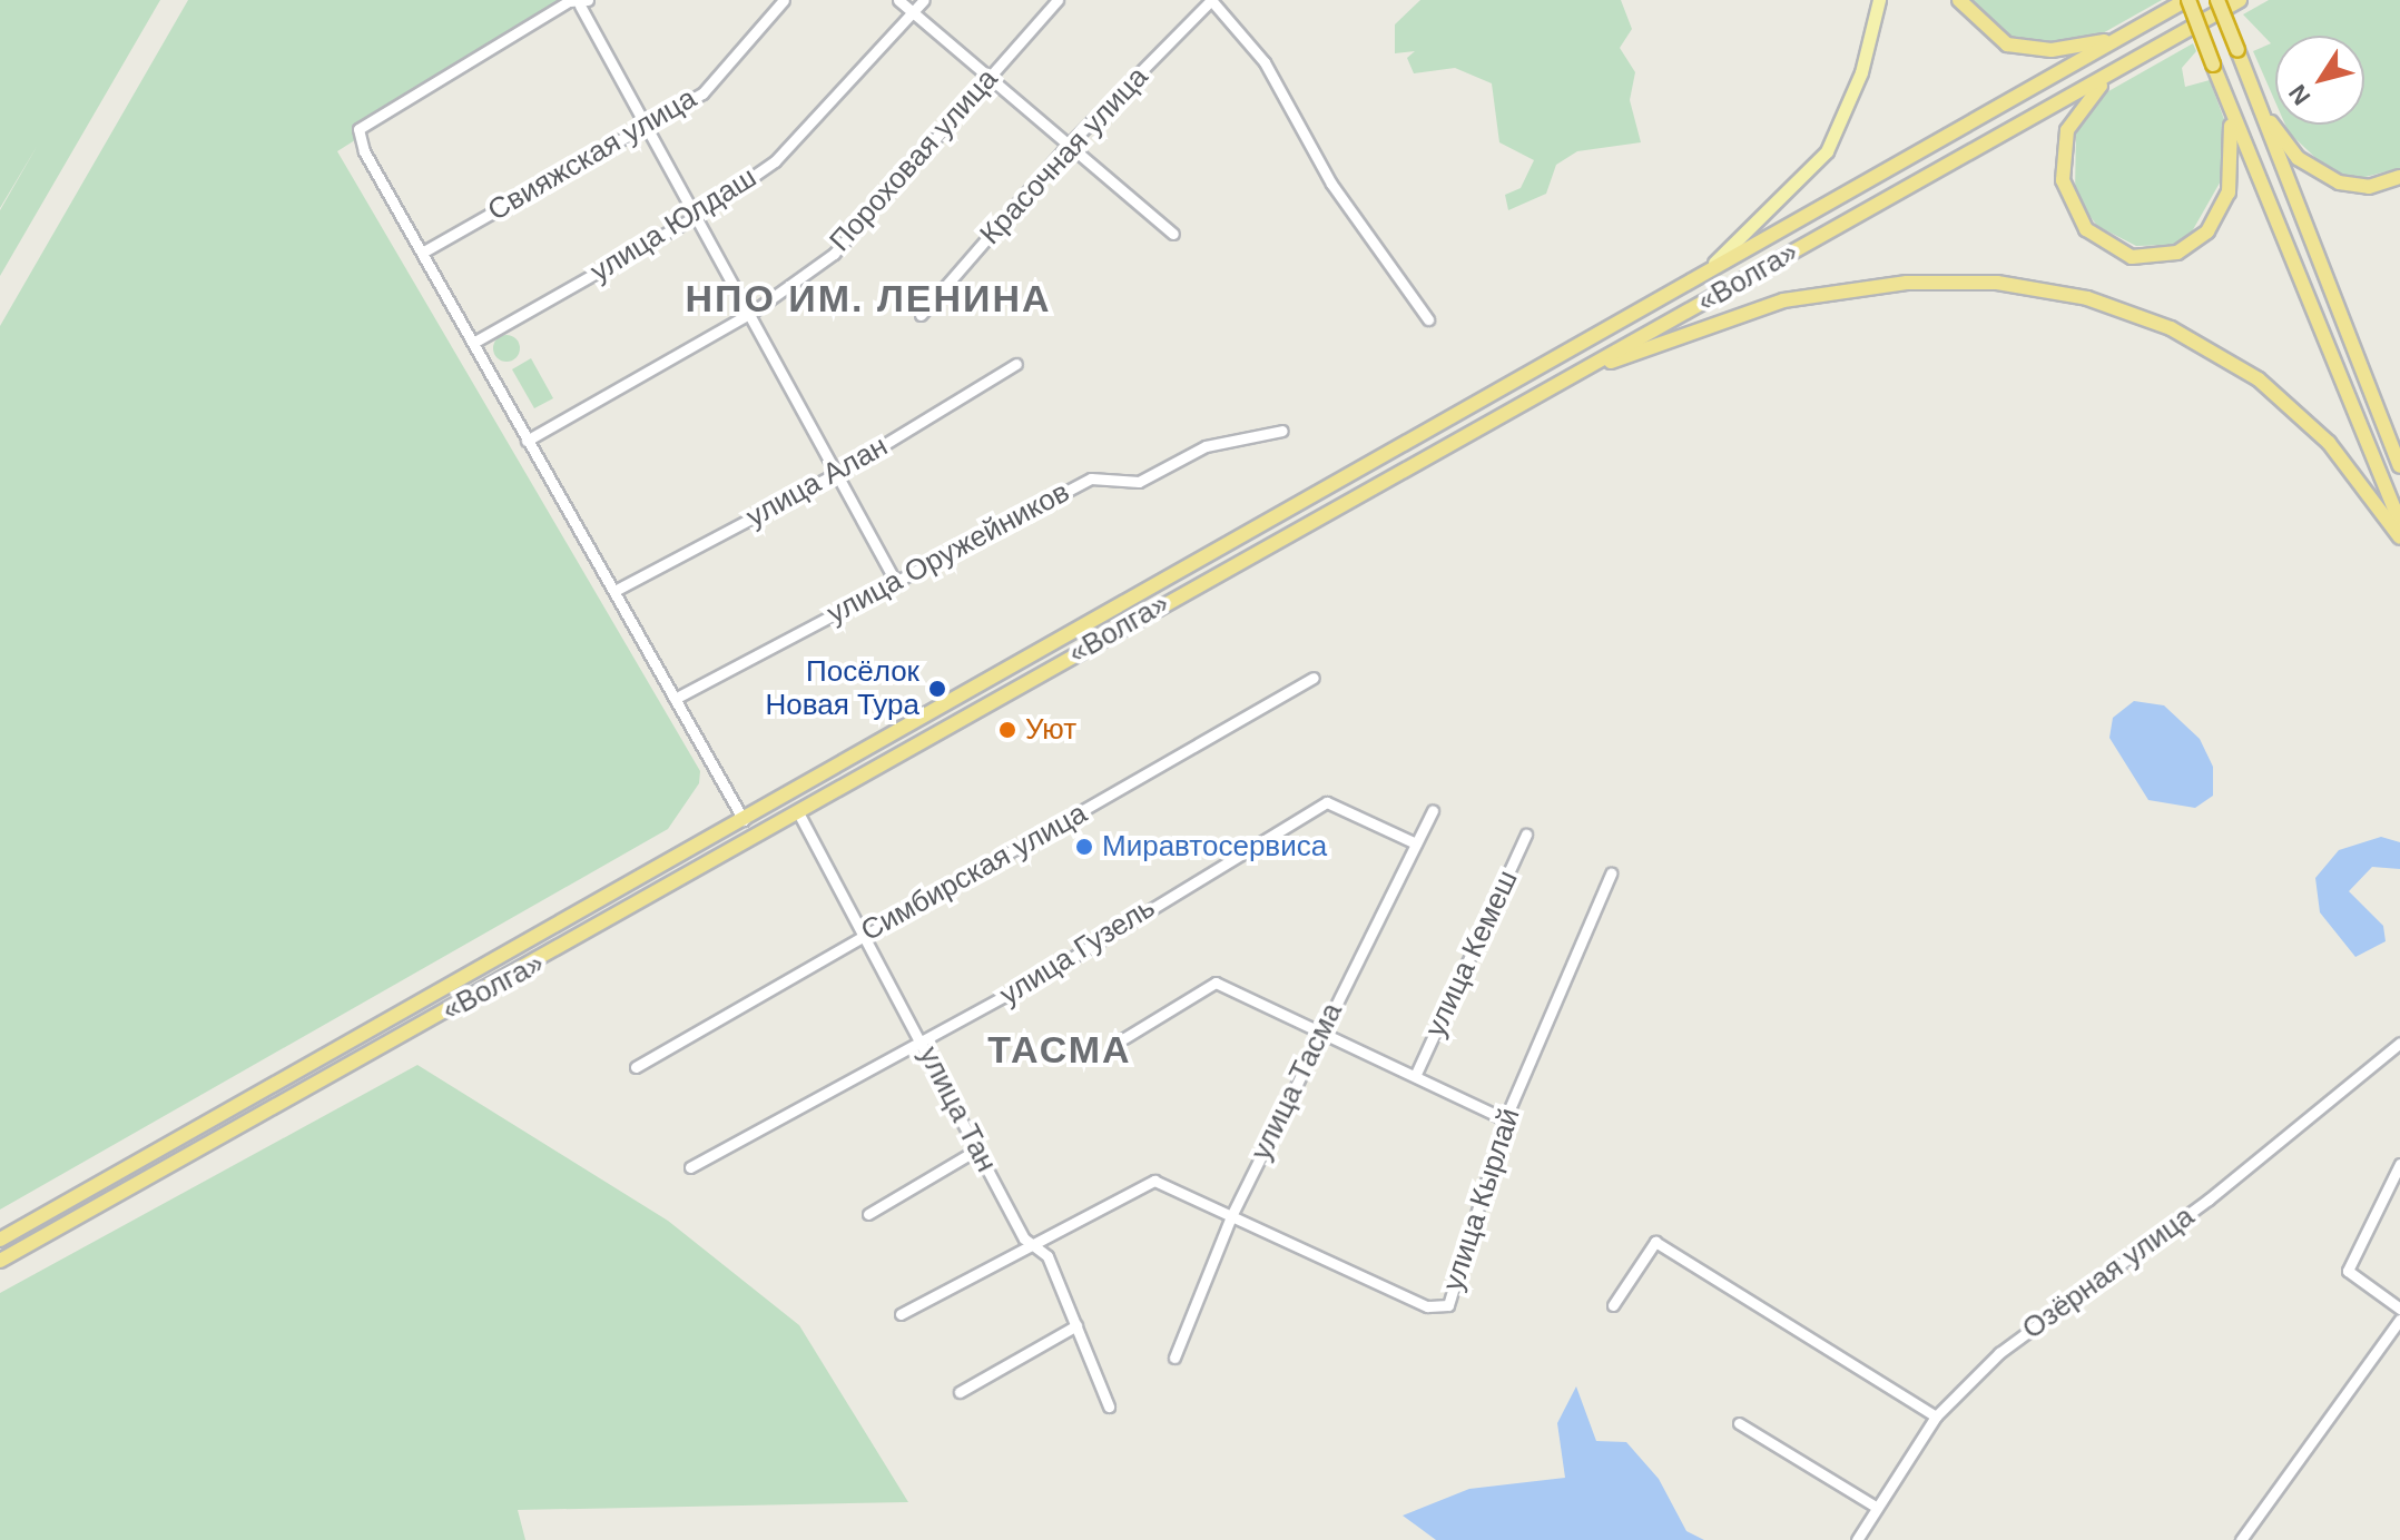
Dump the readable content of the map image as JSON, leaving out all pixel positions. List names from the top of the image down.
{
  "streets": {
    "highway": ["«Волга»"],
    "street": [
      "Свияжская улица",
      "Красочная улица",
      "Пороховая улица",
      "улица Юлдаш",
      "улица Алан",
      "улица Оружейников",
      "Симбирская улица",
      "улица Гузель",
      "улица Кемеш",
      "улица Тасма",
      "улица Тан",
      "улица Кырлай",
      "Озёрная улица"
    ]
  },
  "crossings": [
    ["«Волга»", "улица Тан"],
    ["Симбирская улица", "улица Тан"],
    ["улица Гузель", "улица Тасма"],
    ["улица Гузель", "улица Тан"],
    ["улица Тасма", "улица Кырлай"],
    ["улица Тан", "улица Кырлай"]
  ],
  "districts": ["НПО ИМ. ЛЕНИНА", "ТАСМА"],
  "places": ["Посёлок Новая Тура", "Уют", "Миравтосервиса"],
  "north": "bottom left"
}
